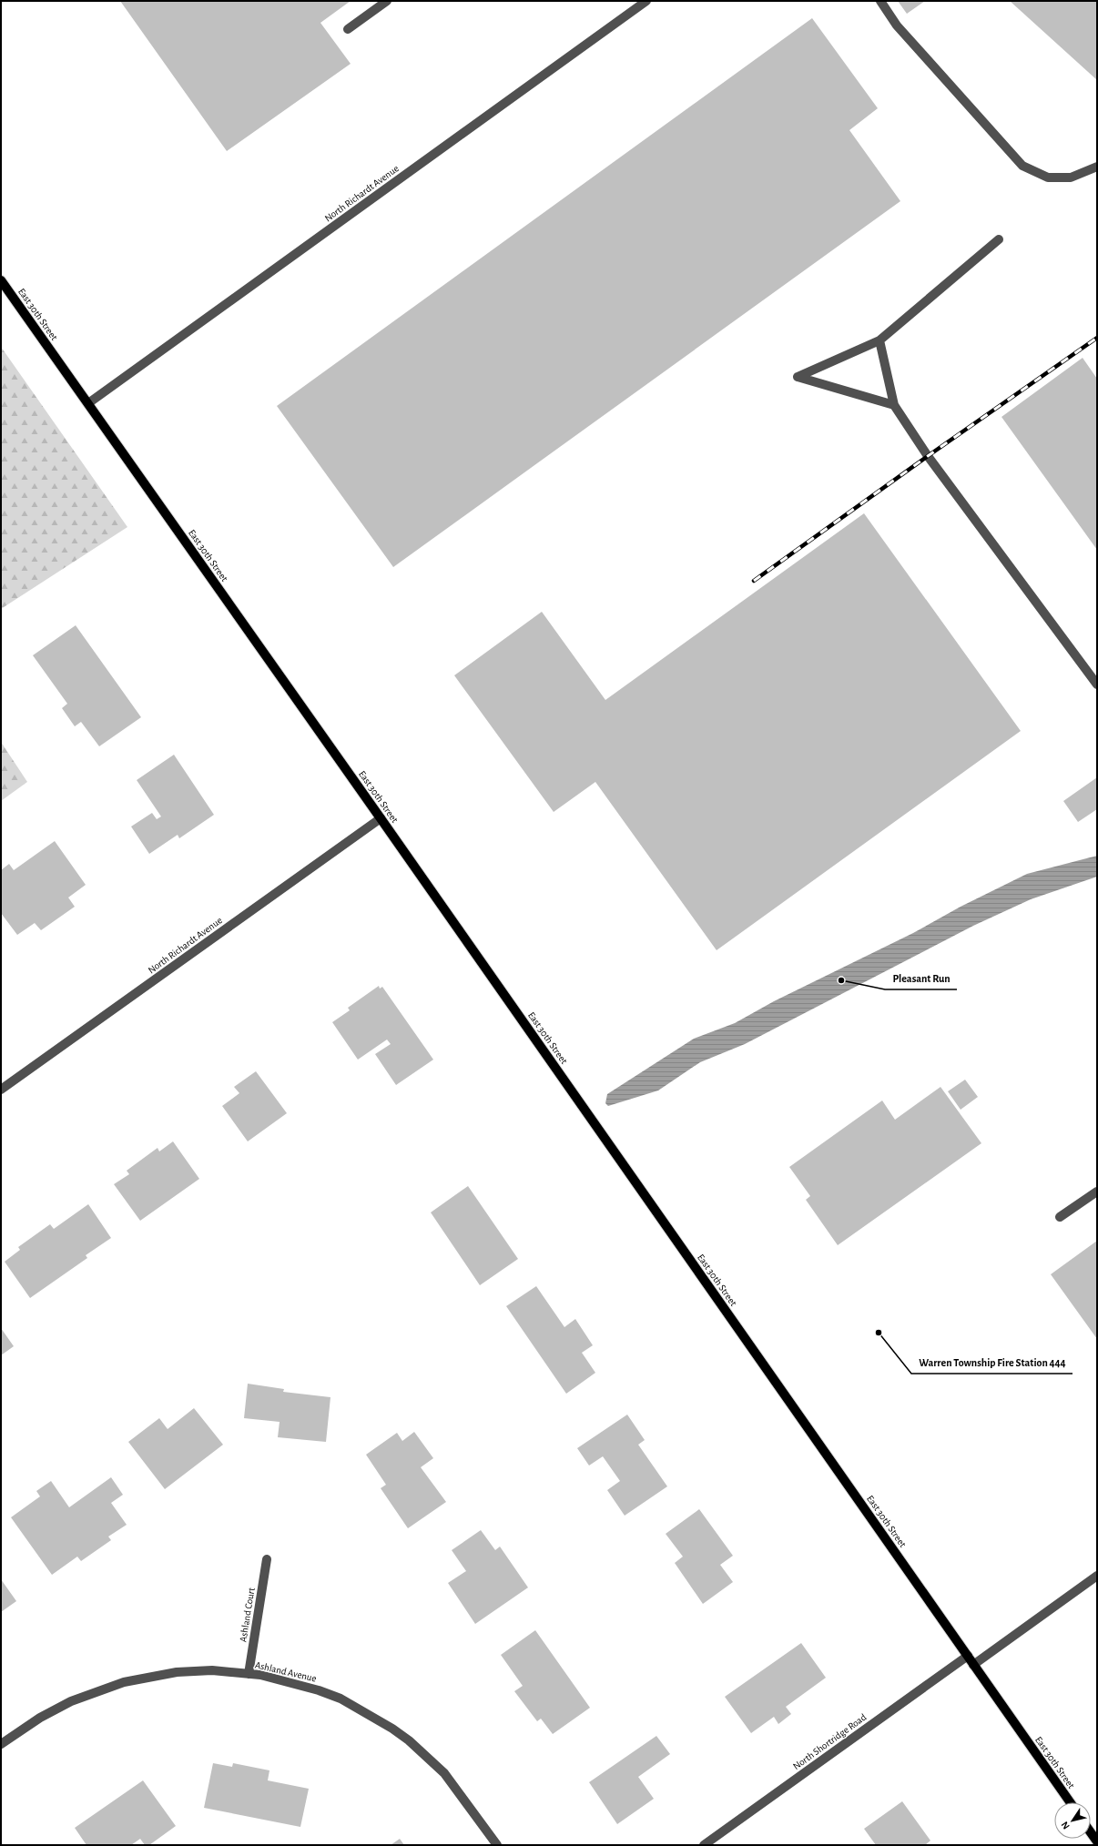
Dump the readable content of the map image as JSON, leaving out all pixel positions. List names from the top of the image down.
{
  "streets": {
    "main road": ["East 30th Street"],
    "street": [
      "North Richardt Avenue",
      "Ashland Court",
      "Ashland Avenue",
      "North Shortridge Road"
    ]
  },
  "crossings": [
    ["North Richardt Avenue", "East 30th Street"],
    ["East 30th Street", "North Shortridge Road"],
    ["Ashland Court", "Ashland Avenue"]
  ],
  "places": ["Pleasant Run", "Warren Township Fire Station 444"],
  "north": "bottom left"
}
